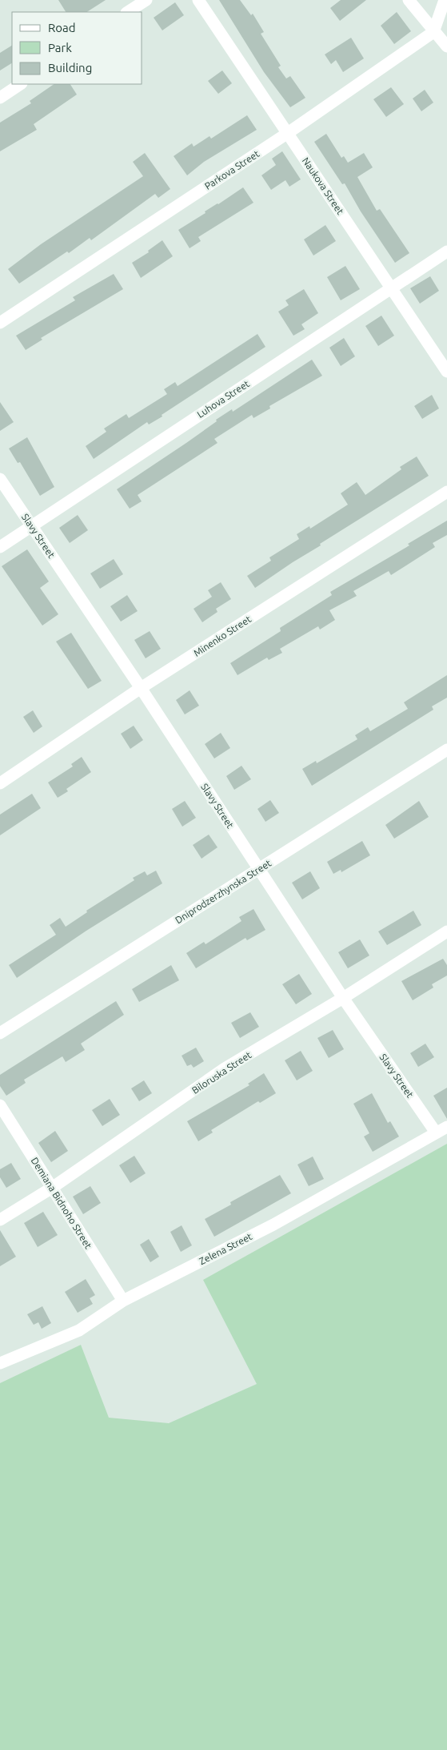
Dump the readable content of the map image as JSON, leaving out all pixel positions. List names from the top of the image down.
{
  "streets": {
    "street": [
      "Parkova Street",
      "Naukova Street",
      "Luhova Street",
      "Slavy Street",
      "Minenko Street",
      "Dniprodzerzhynska Street",
      "Biloruska Street",
      "Demiana Bidnoho Street",
      "Zelena Street"
    ]
  },
  "crossings": [
    ["Parkova Street", "Naukova Street"],
    ["Naukova Street", "Luhova Street"],
    ["Luhova Street", "Slavy Street"],
    ["Slavy Street", "Minenko Street"],
    ["Slavy Street", "Dniprodzerzhynska Street"],
    ["Slavy Street", "Biloruska Street"],
    ["Slavy Street", "Zelena Street"],
    ["Biloruska Street", "Demiana Bidnoho Street"],
    ["Demiana Bidnoho Street", "Zelena Street"]
  ],
  "legend": ["Road", "Park", "Building"]
}
